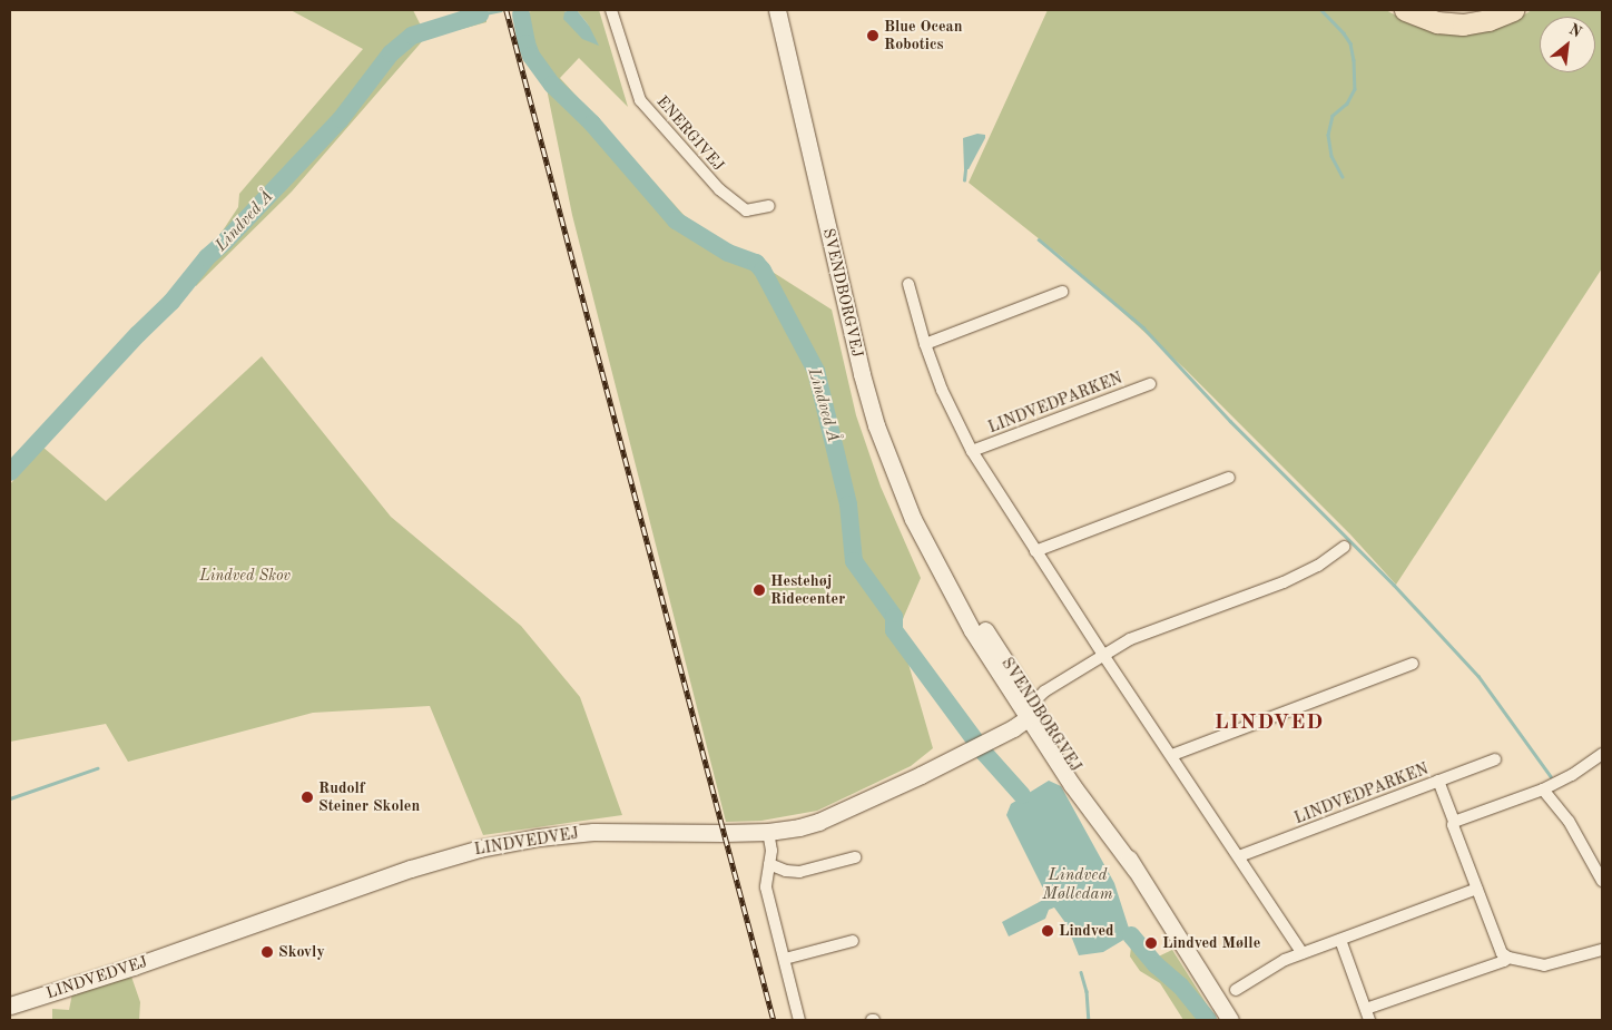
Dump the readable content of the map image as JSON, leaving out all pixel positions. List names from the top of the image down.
{
  "streets": {
    "main road": ["SVENDBORGVEJ", "LINDVEDVEJ"],
    "street": ["ENERGIVEJ", "LINDVEDPARKEN"]
  },
  "crossings": [
    ["SVENDBORGVEJ", "LINDVEDVEJ"]
  ],
  "districts": ["LINDVED"],
  "water": ["Lindved Å", "Lindved Mølledam"],
  "parks": ["Lindved Skov"],
  "places": [
    "Blue Ocean Robotics",
    "Hestehøj Ridecenter",
    "Rudolf Steiner Skolen",
    "Lindved",
    "Lindved Mølle",
    "Skovly"
  ],
  "north": "top right"
}
